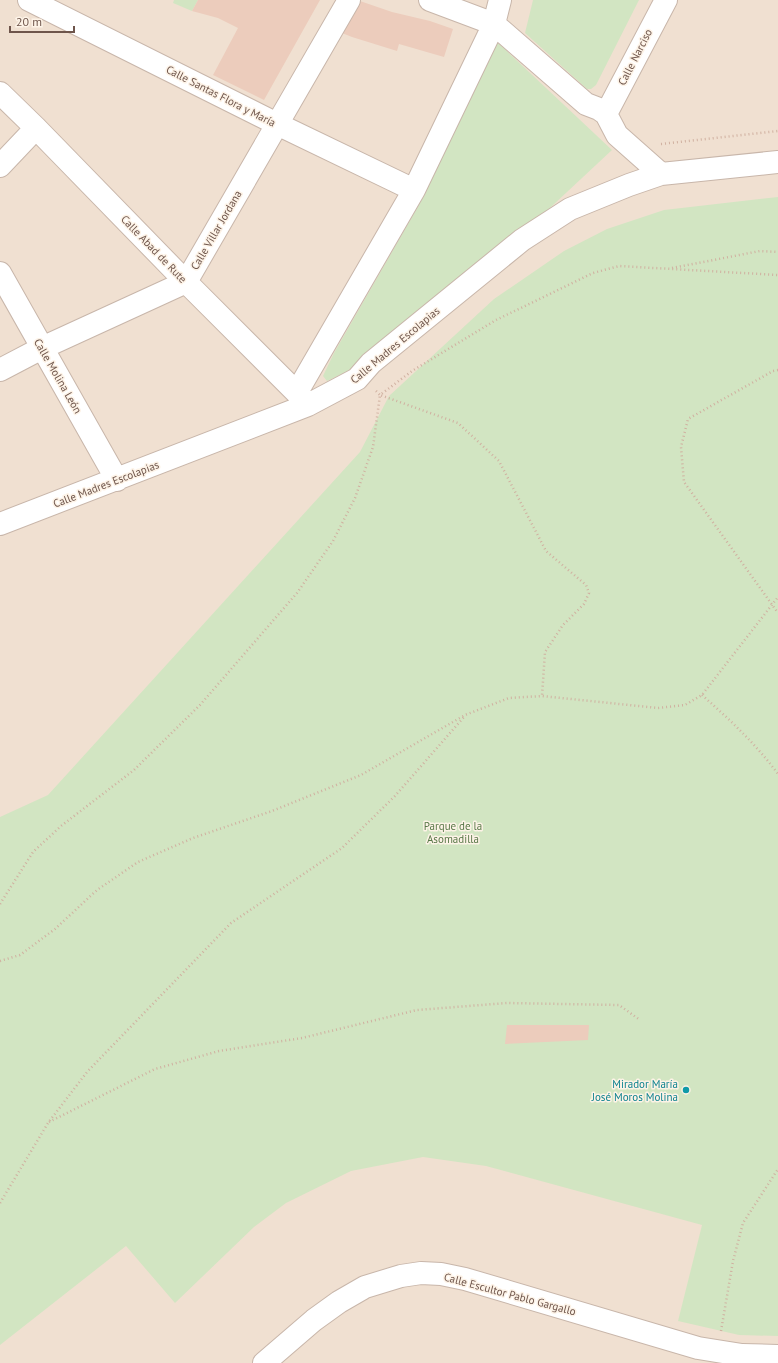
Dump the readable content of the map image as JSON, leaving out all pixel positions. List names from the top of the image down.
{
  "streets": {
    "street": [
      "Calle Narciso",
      "Calle Santas Flora y María",
      "Calle Villar Jordana",
      "Calle Abad de Rute",
      "Calle Madres Escolapias",
      "Calle Molina León",
      "Calle Escultor Pablo Gargallo"
    ]
  },
  "crossings": [
    ["Calle Santas Flora y María", "Calle Villar Jordana"],
    ["Calle Villar Jordana", "Calle Abad de Rute"],
    ["Calle Villar Jordana", "Calle Molina León"],
    ["Calle Abad de Rute", "Calle Madres Escolapias"],
    ["Calle Madres Escolapias", "Calle Molina León"]
  ],
  "parks": ["Parque de la Asomadilla"],
  "places": ["Mirador María José Moros Molina"],
  "scale_bar": "20 m"
}
